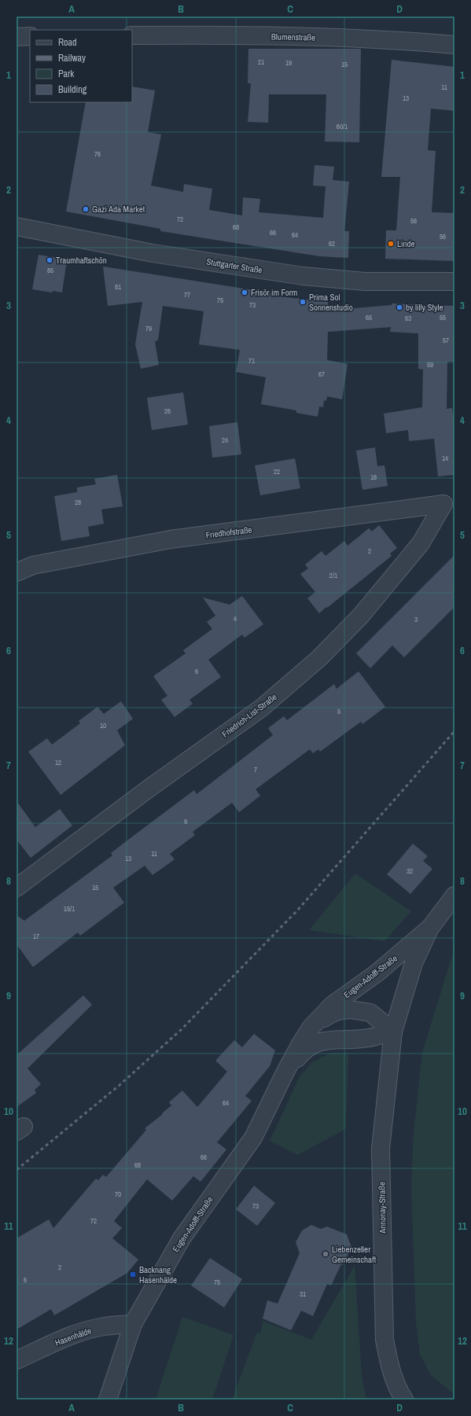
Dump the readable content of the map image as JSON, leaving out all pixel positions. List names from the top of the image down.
{
  "streets": {
    "street": [
      "Blumenstraße",
      "Stuttgarter Straße",
      "Friedhofstraße",
      "Friedrich-List-Straße",
      "Eugen-Adolff-Straße",
      "Annonay-Straße",
      "Hasenhälde"
    ]
  },
  "crossings": [
    ["Friedhofstraße", "Friedrich-List-Straße"],
    ["Eugen-Adolff-Straße", "Annonay-Straße"],
    ["Eugen-Adolff-Straße", "Hasenhälde"]
  ],
  "places": {
    "other": [
      "Gazi Ada Market",
      "Linde",
      "Traumhaftschön",
      "Frisör im Form",
      "Prima Sol Sonnenstudio",
      "by lilly Style",
      "Liebenzeller Gemeinschaft"
    ],
    "transit": ["Backnang Hasenhälde"]
  },
  "house_numbers": [
    "21",
    "19",
    "15",
    "11",
    "13",
    "60/1",
    "76",
    "72",
    "58",
    "68",
    "66",
    "64",
    "56",
    "62",
    "85",
    "81",
    "77",
    "75",
    "73",
    "65",
    "55",
    "63",
    "79",
    "57",
    "71",
    "59",
    "67",
    "26",
    "24",
    "14",
    "22",
    "18",
    "28",
    "2",
    "2/1",
    "4",
    "3",
    "6",
    "5",
    "10",
    "12",
    "7",
    "9",
    "11",
    "13",
    "32",
    "15",
    "15/1",
    "17",
    "64",
    "66",
    "68",
    "70",
    "73",
    "72",
    "2",
    "6",
    "75",
    "31"
  ],
  "legend": [
    "Road",
    "Railway",
    "Park",
    "Building"
  ],
  "grid": {
    "columns": [
      "A",
      "B",
      "C",
      "D"
    ],
    "rows": [
      "1",
      "2",
      "3",
      "4",
      "5",
      "6",
      "7",
      "8",
      "9",
      "10",
      "11",
      "12"
    ]
  }
}
